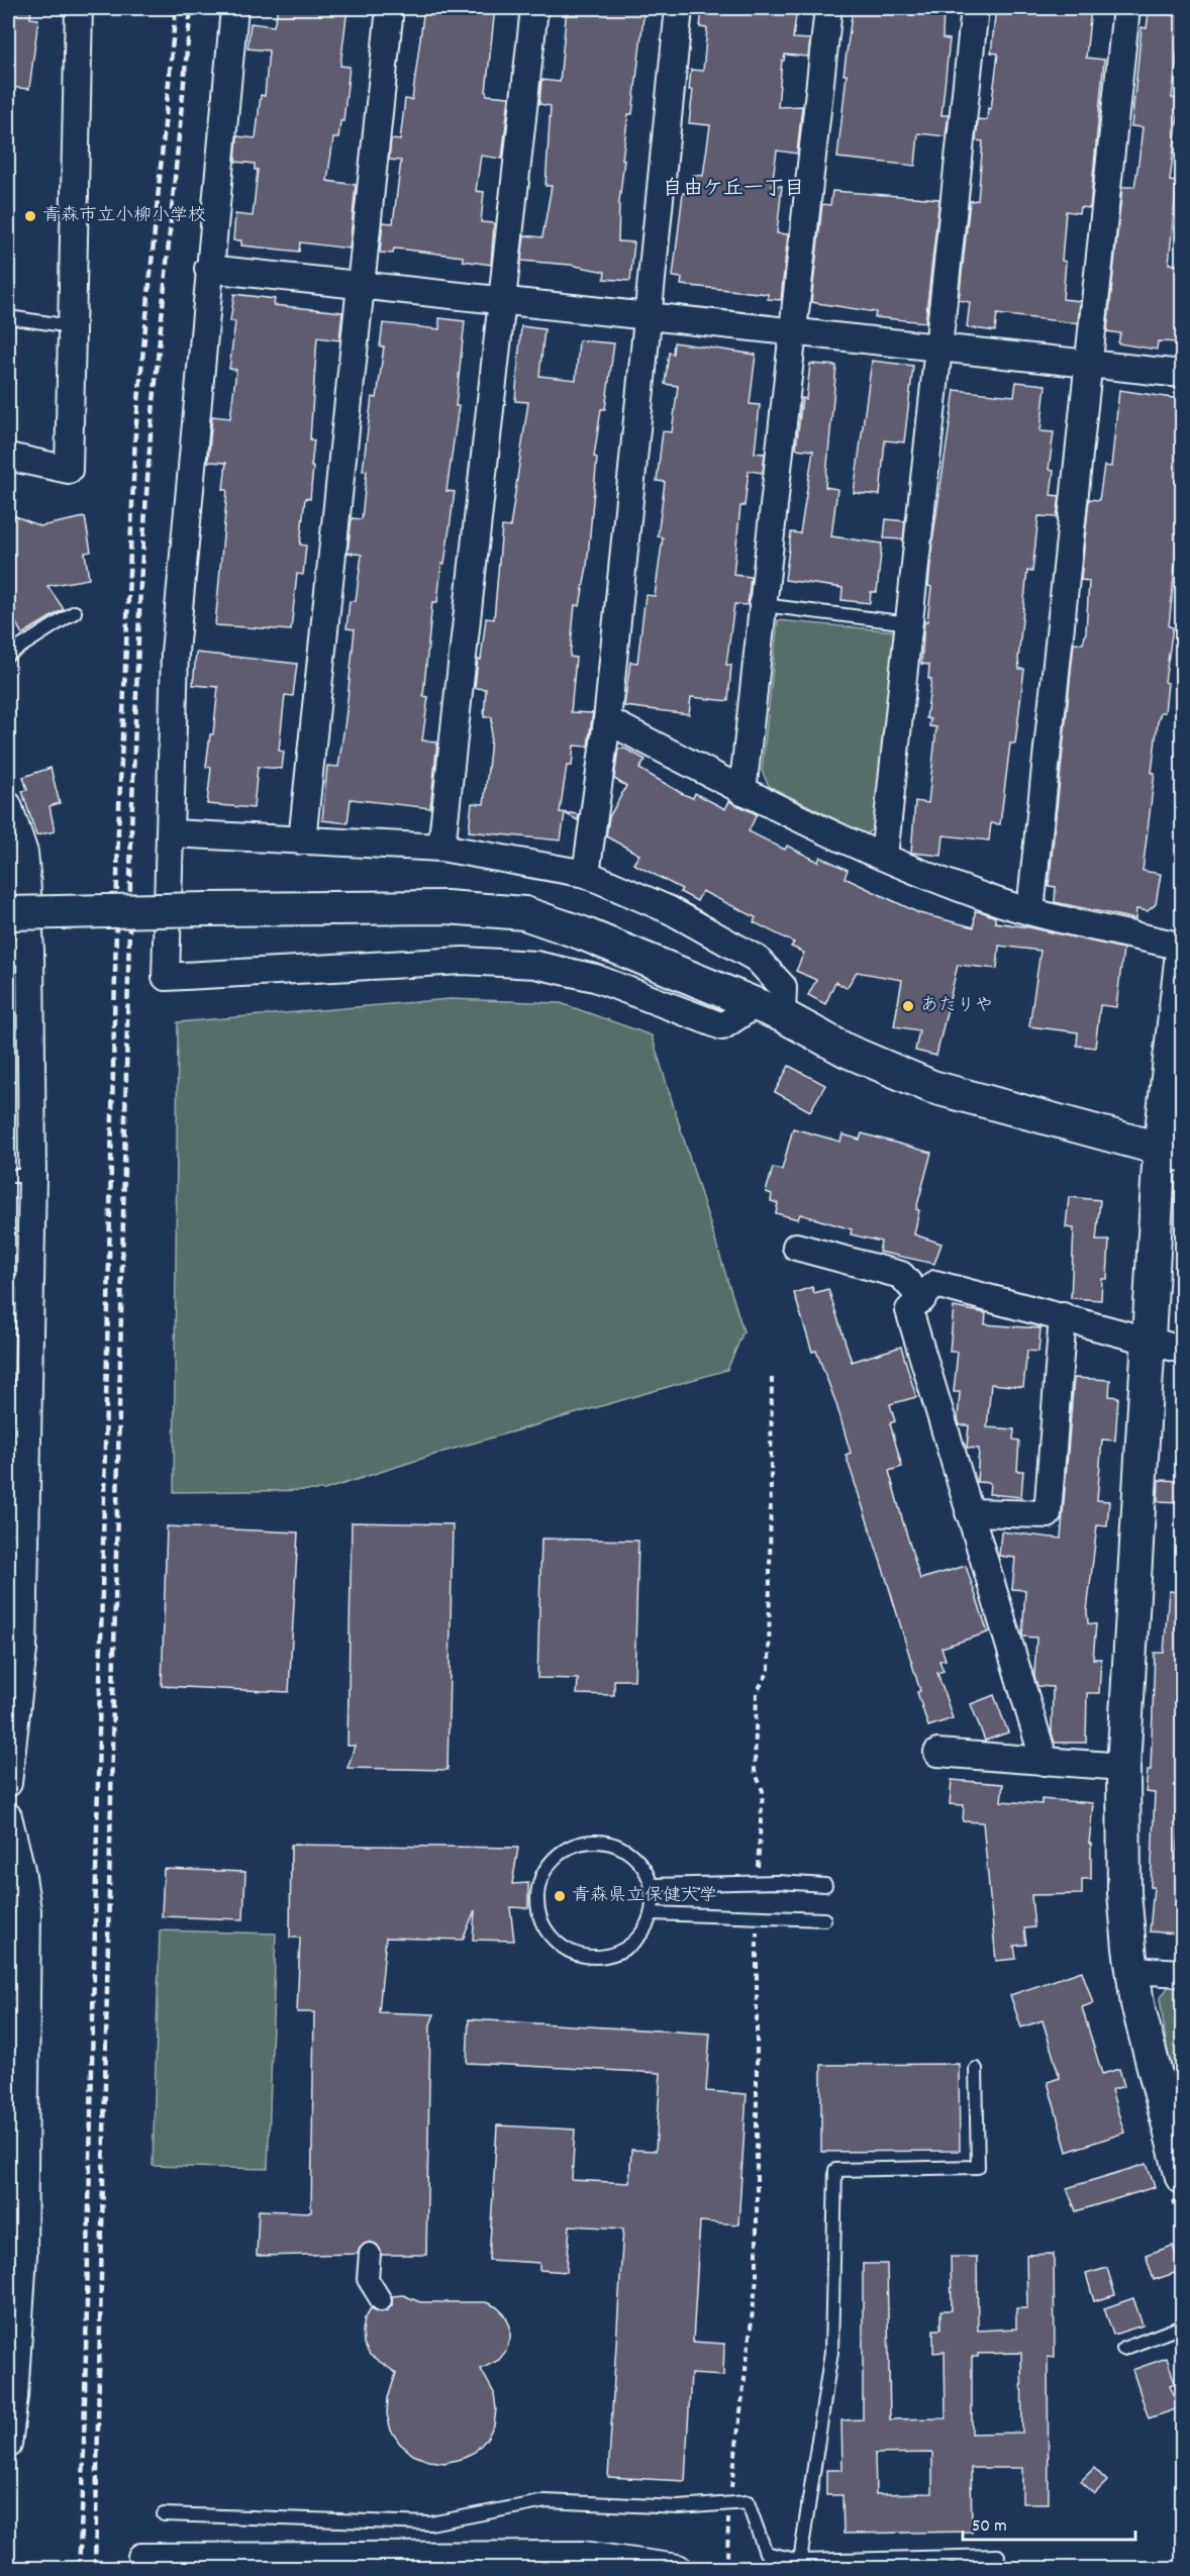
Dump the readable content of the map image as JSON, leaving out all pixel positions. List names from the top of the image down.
{
  "districts": ["自由ケ丘一丁目"],
  "places": ["青森市立小柳小学校", "あたりや", "青森県立保健大学"],
  "scale_bar": "50 m"
}
